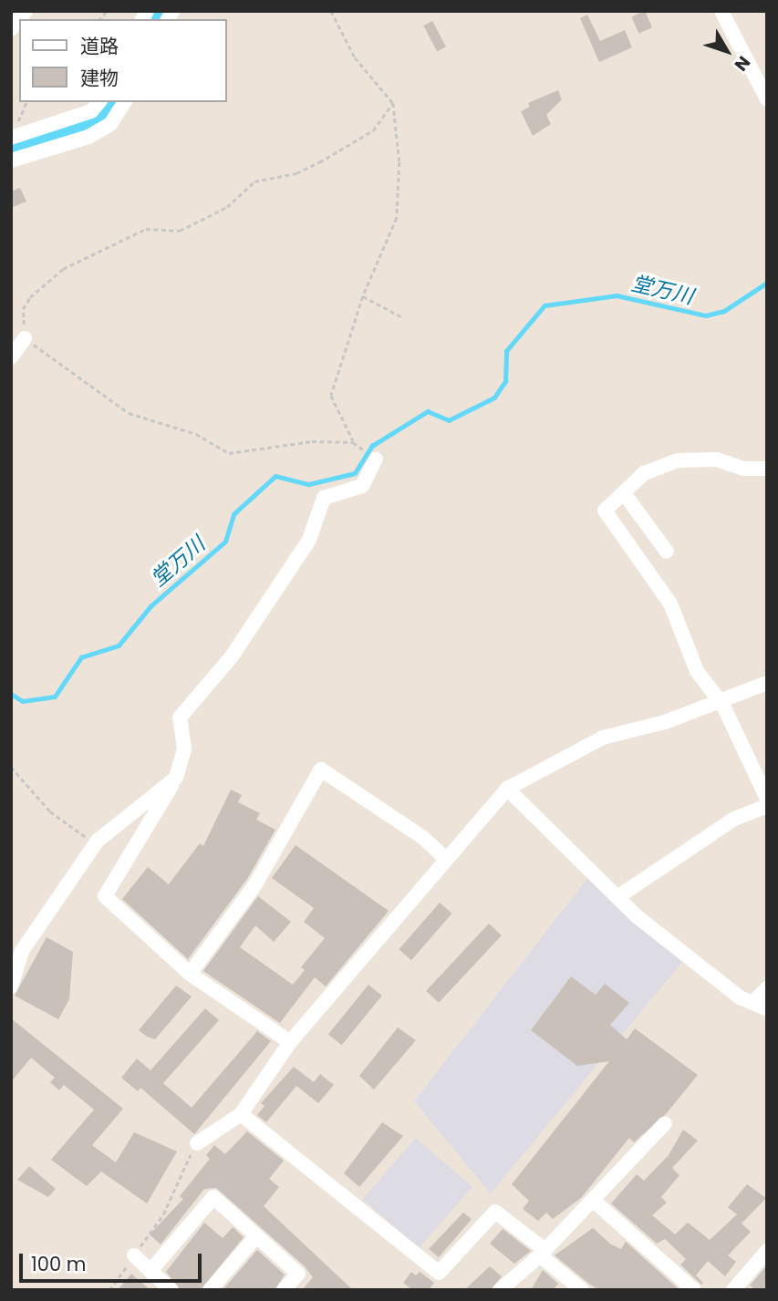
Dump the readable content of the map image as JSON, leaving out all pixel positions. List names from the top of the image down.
{
  "water": ["堂万川"],
  "legend": ["道路", "建物"],
  "scale_bar": "100 m",
  "north": "bottom right"
}
